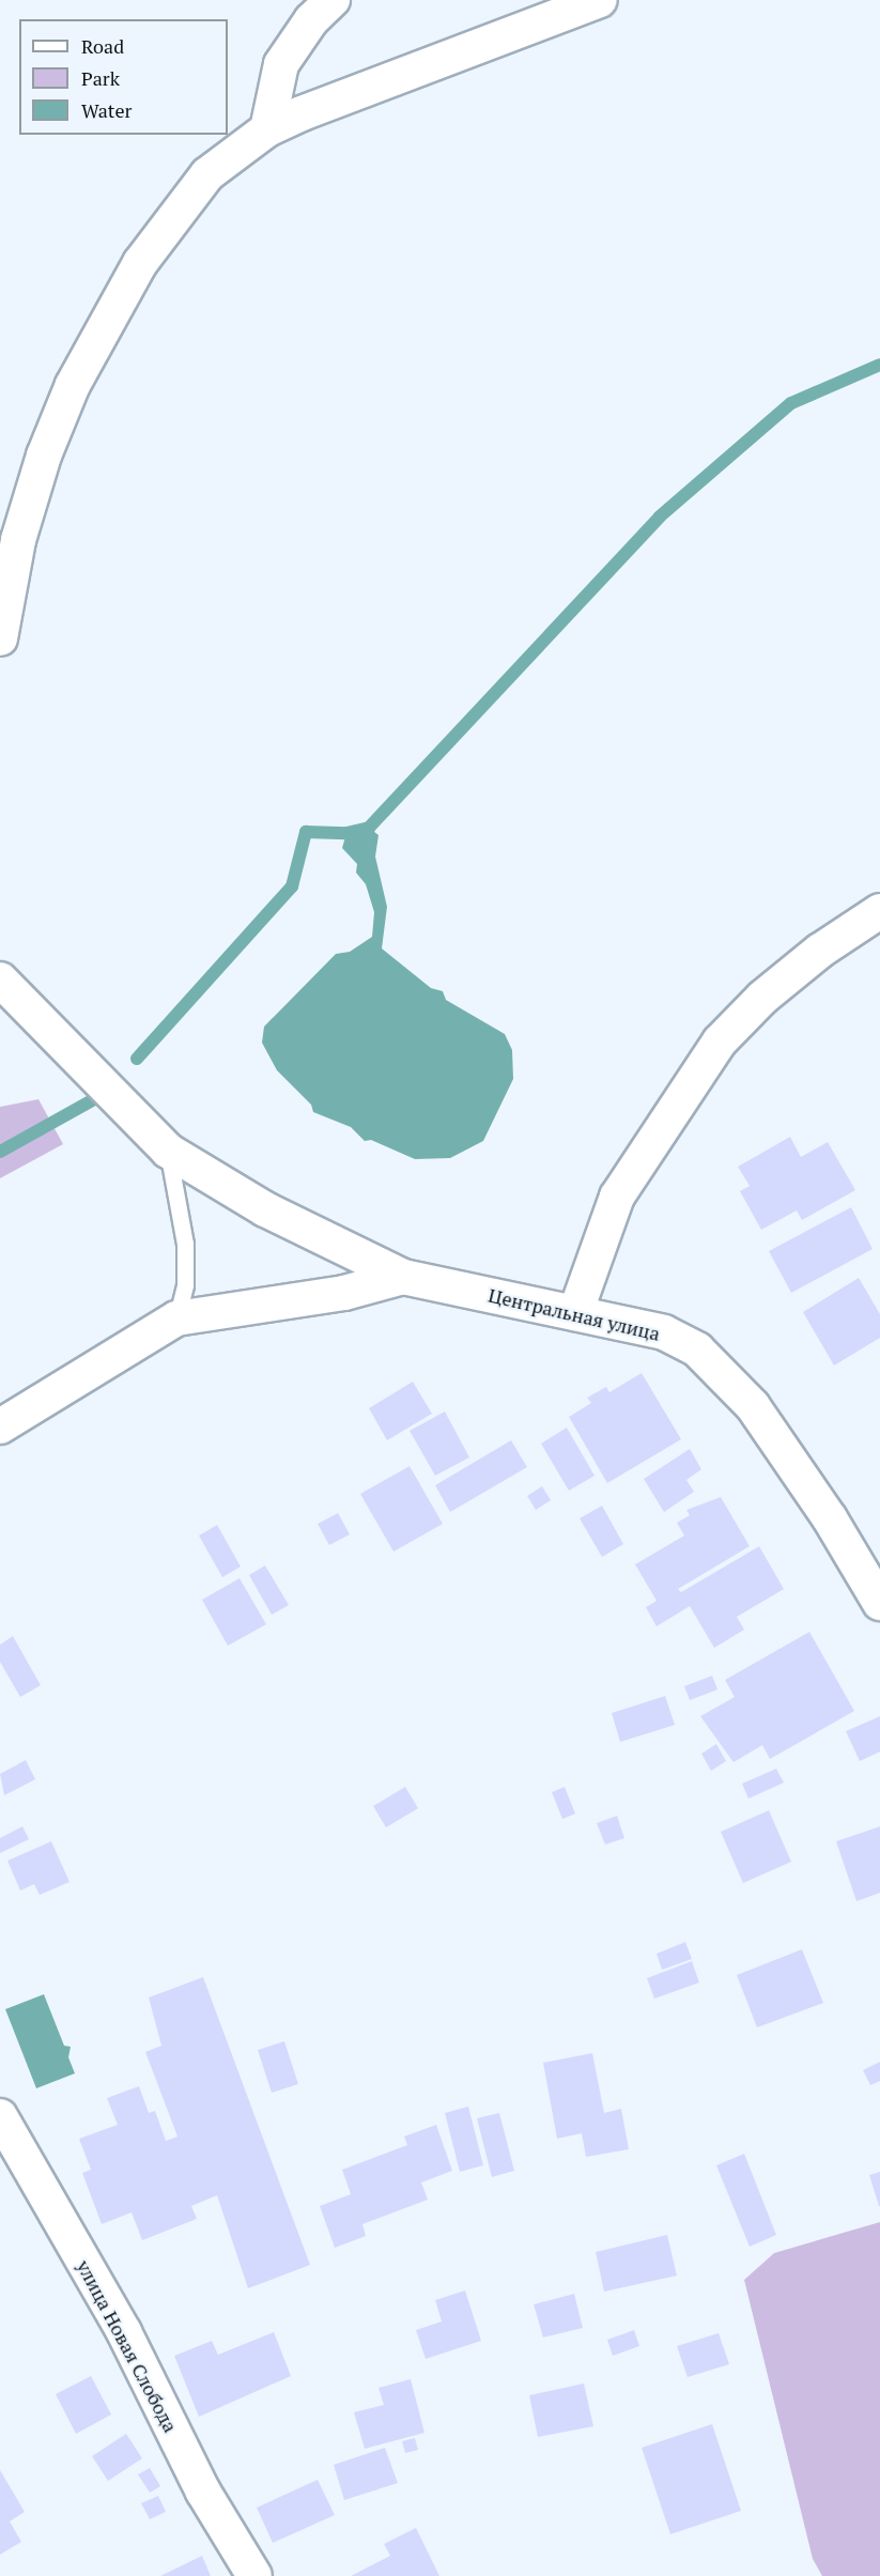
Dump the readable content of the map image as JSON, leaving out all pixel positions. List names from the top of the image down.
{
  "streets": {
    "street": ["Центральная улица", "улица Новая Слобода"]
  },
  "legend": ["Road", "Park", "Water"]
}
